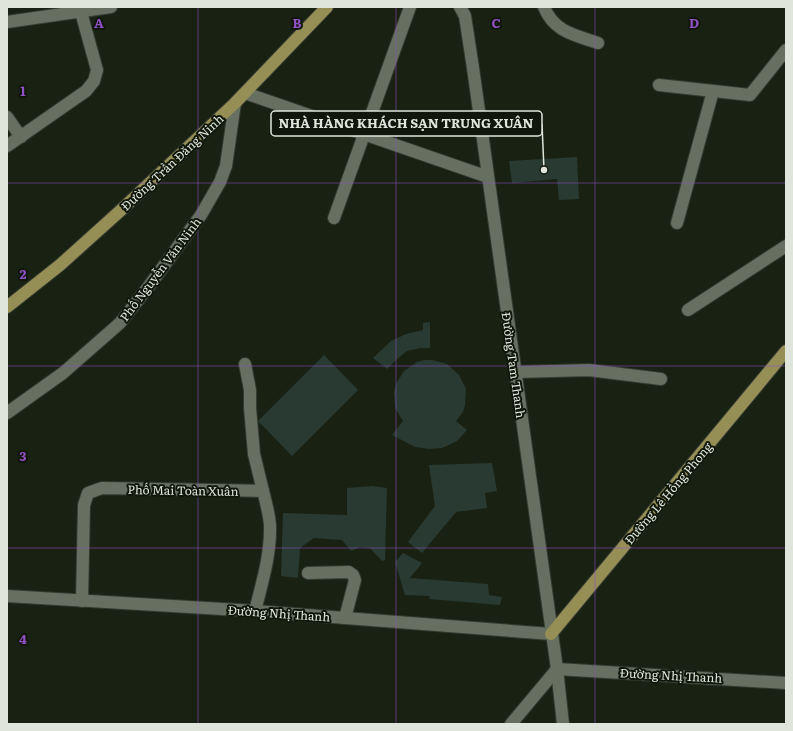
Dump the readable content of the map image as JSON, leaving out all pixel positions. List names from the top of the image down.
{
  "streets": {
    "main road": ["Đường Trần Đăng Ninh", "Đường Lê Hồng Phong"],
    "street": [
      "Phố Nguyễn Văn Ninh",
      "Đường Tam Thanh",
      "Phố Mai Toàn Xuân",
      "Đường Nhị Thanh"
    ]
  },
  "crossings": [
    ["Đường Trần Đăng Ninh", "Phố Nguyễn Văn Ninh"],
    ["Đường Tam Thanh", "Đường Lê Hồng Phong"],
    ["Đường Tam Thanh", "Đường Nhị Thanh"],
    ["Phố Mai Toàn Xuân", "Đường Nhị Thanh"],
    ["Đường Lê Hồng Phong", "Đường Nhị Thanh"]
  ],
  "places": ["NHÀ HÀNG KHÁCH SẠN TRUNG XUÂN"],
  "grid": {
    "columns": [
      "A",
      "B",
      "C",
      "D"
    ],
    "rows": [
      "1",
      "2",
      "3",
      "4"
    ]
  }
}
